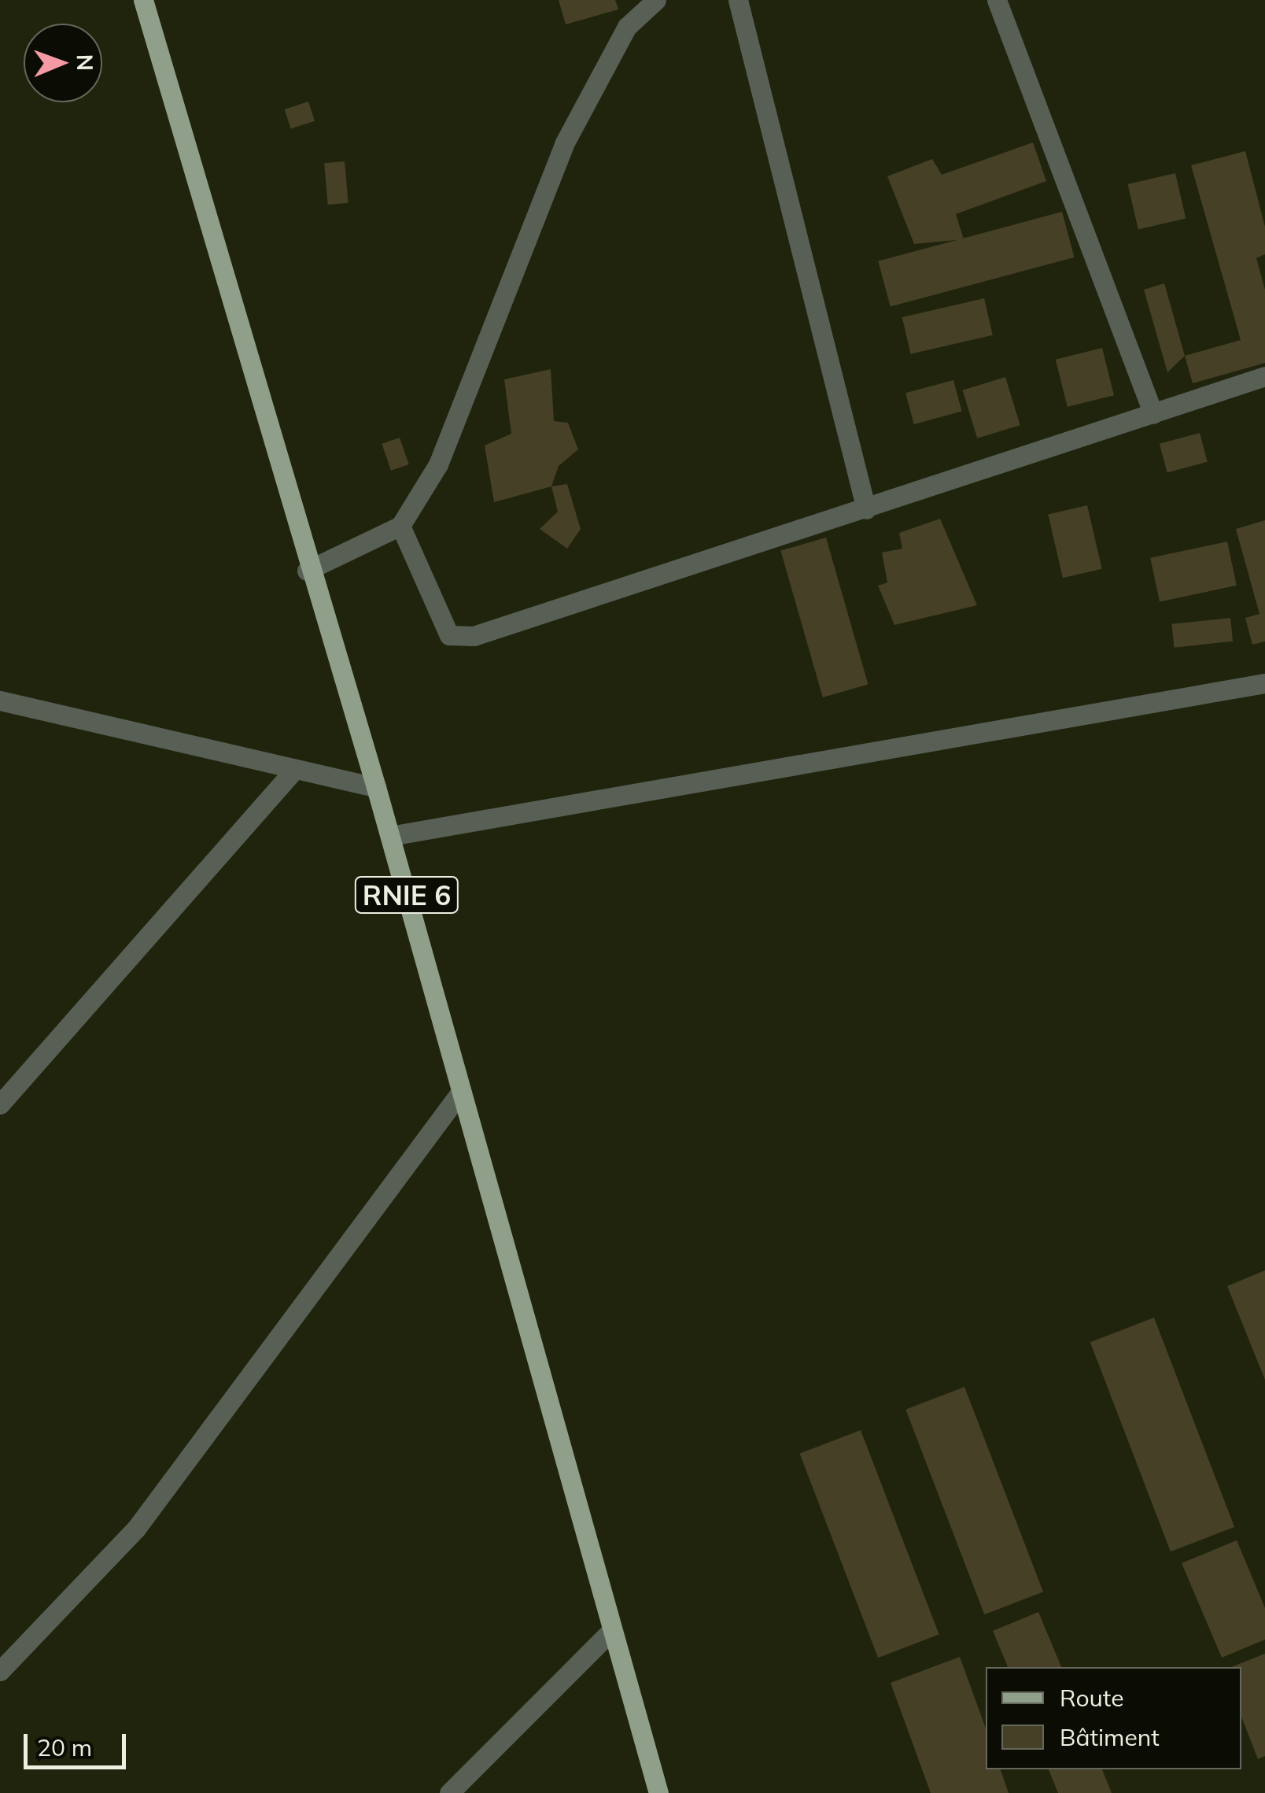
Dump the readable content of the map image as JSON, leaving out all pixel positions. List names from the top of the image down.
{
  "streets": {
    "main road": ["RNIE 6"]
  },
  "legend": ["Route", "Bâtiment"],
  "scale_bar": "20 m",
  "north": "right"
}
